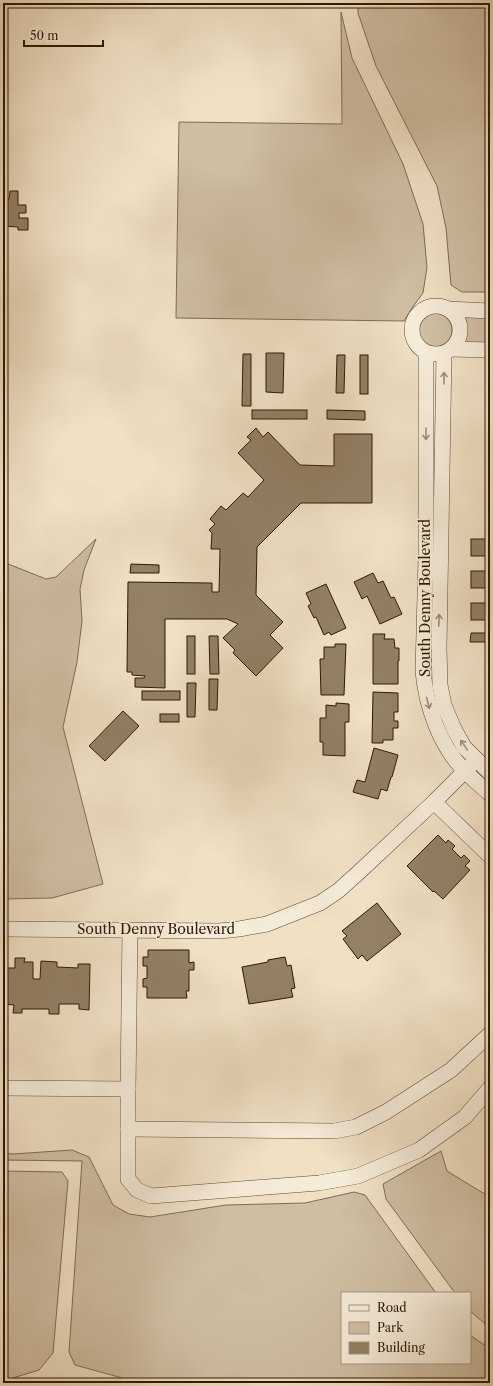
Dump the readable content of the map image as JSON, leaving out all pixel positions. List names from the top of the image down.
{
  "streets": {
    "street": ["South Denny Boulevard"]
  },
  "legend": ["Road", "Park", "Building"],
  "scale_bar": "50 m"
}
